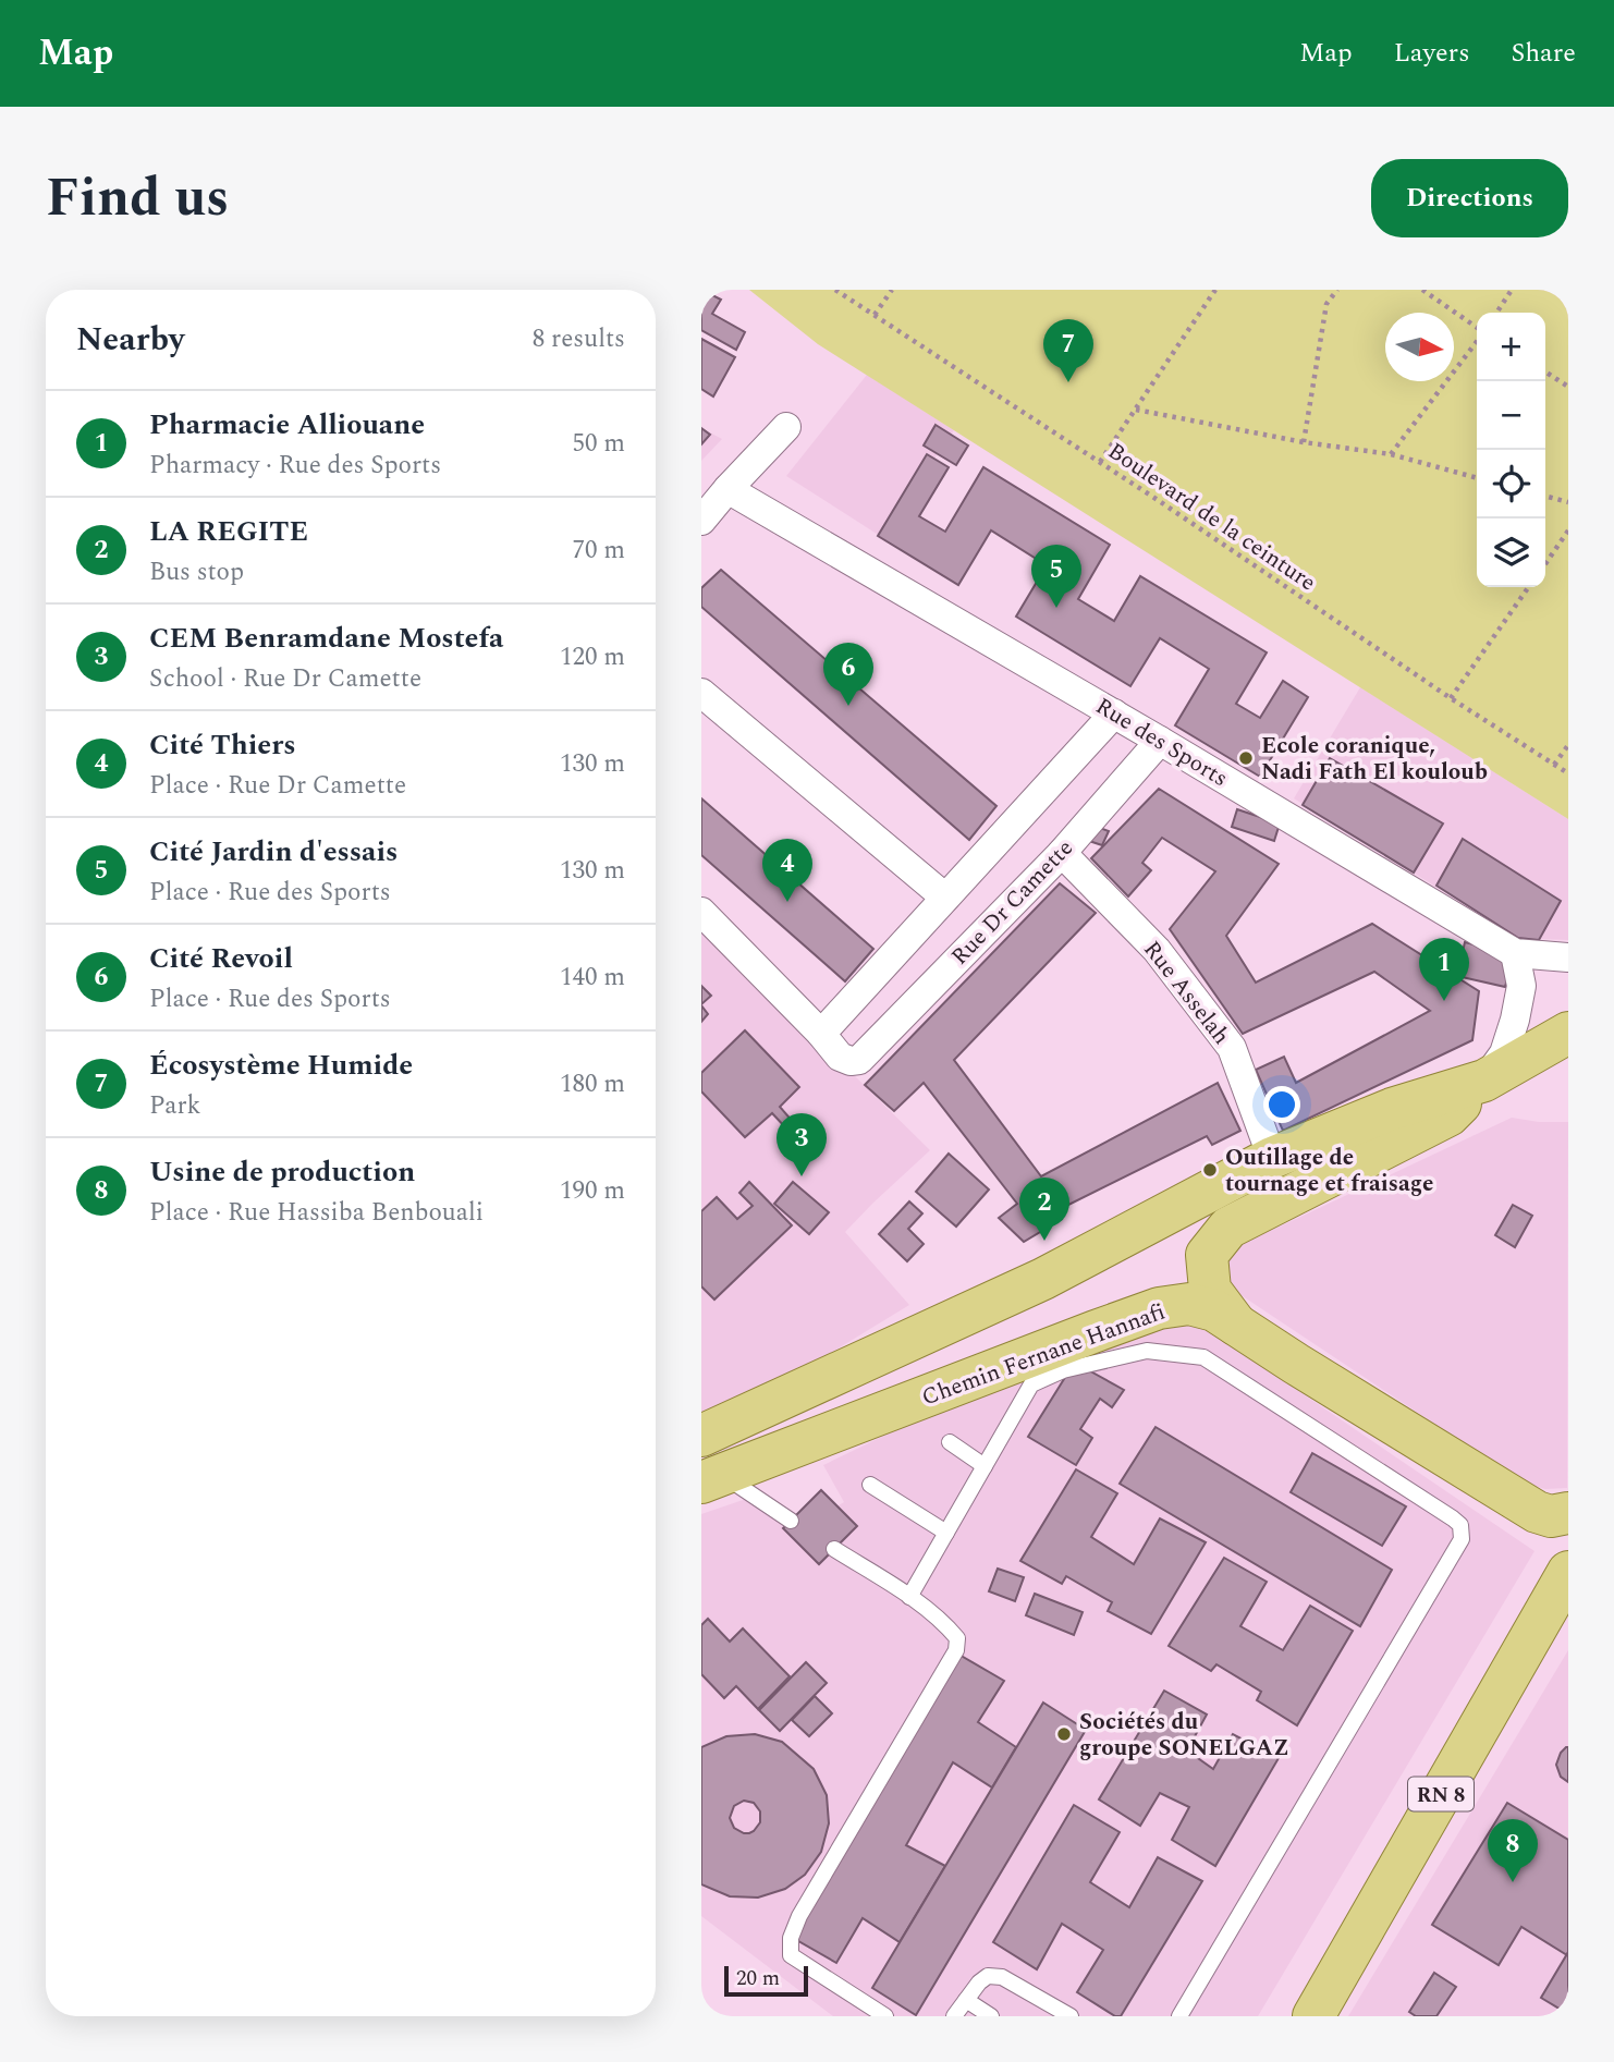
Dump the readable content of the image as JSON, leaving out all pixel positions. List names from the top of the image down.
{
  "streets": {
    "main road": ["Chemin Fernane Hannafi", "RN 8"],
    "street": ["Rue des Sports", "Rue Dr Camette", "Rue Asselah"],
    "path": ["Boulevard de la ceinture"]
  },
  "crossings": [
    ["Rue des Sports", "Rue Dr Camette"],
    ["Rue Dr Camette", "Rue Asselah"]
  ],
  "places": ["Ecole coranique, Nadi Fath El kouloub", "Outillage de tournage et fraisage", "Sociétés du groupe SONELGAZ"],
  "scale_bar": "20 m",
  "north": "right",
  "page": {
    "header": "Map",
    "nav": ["Map", "Layers", "Share"],
    "title": "Find us",
    "buttons": "Directions",
    "heading": ["Nearby", "8 results"],
    "map_buttons": ["+", "−"],
    "pins": [
      "7",
      "5",
      "6",
      "4",
      "1",
      "3",
      "2",
      "8"
    ],
    "list": [
      {
        "mark": "1",
        "name": "Pharmacie Alliouane",
        "note": "Pharmacy · Rue des Sports",
        "value": "50 m"
      },
      {
        "mark": "2",
        "name": "LA REGITE",
        "note": "Bus stop",
        "value": "70 m"
      },
      {
        "mark": "3",
        "name": "CEM Benramdane Mostefa",
        "note": "School · Rue Dr Camette",
        "value": "120 m"
      },
      {
        "mark": "4",
        "name": "Cité Thiers",
        "note": "Place · Rue Dr Camette",
        "value": "130 m"
      },
      {
        "mark": "5",
        "name": "Cité Jardin d'essais",
        "note": "Place · Rue des Sports",
        "value": "130 m"
      },
      {
        "mark": "6",
        "name": "Cité Revoil",
        "note": "Place · Rue des Sports",
        "value": "140 m"
      },
      {
        "mark": "7",
        "name": "Écosystème Humide",
        "note": "Park",
        "value": "180 m"
      },
      {
        "mark": "8",
        "name": "Usine de production",
        "note": "Place · Rue Hassiba Benbouali",
        "value": "190 m"
      }
    ],
    "scale": "20 m"
  }
}
